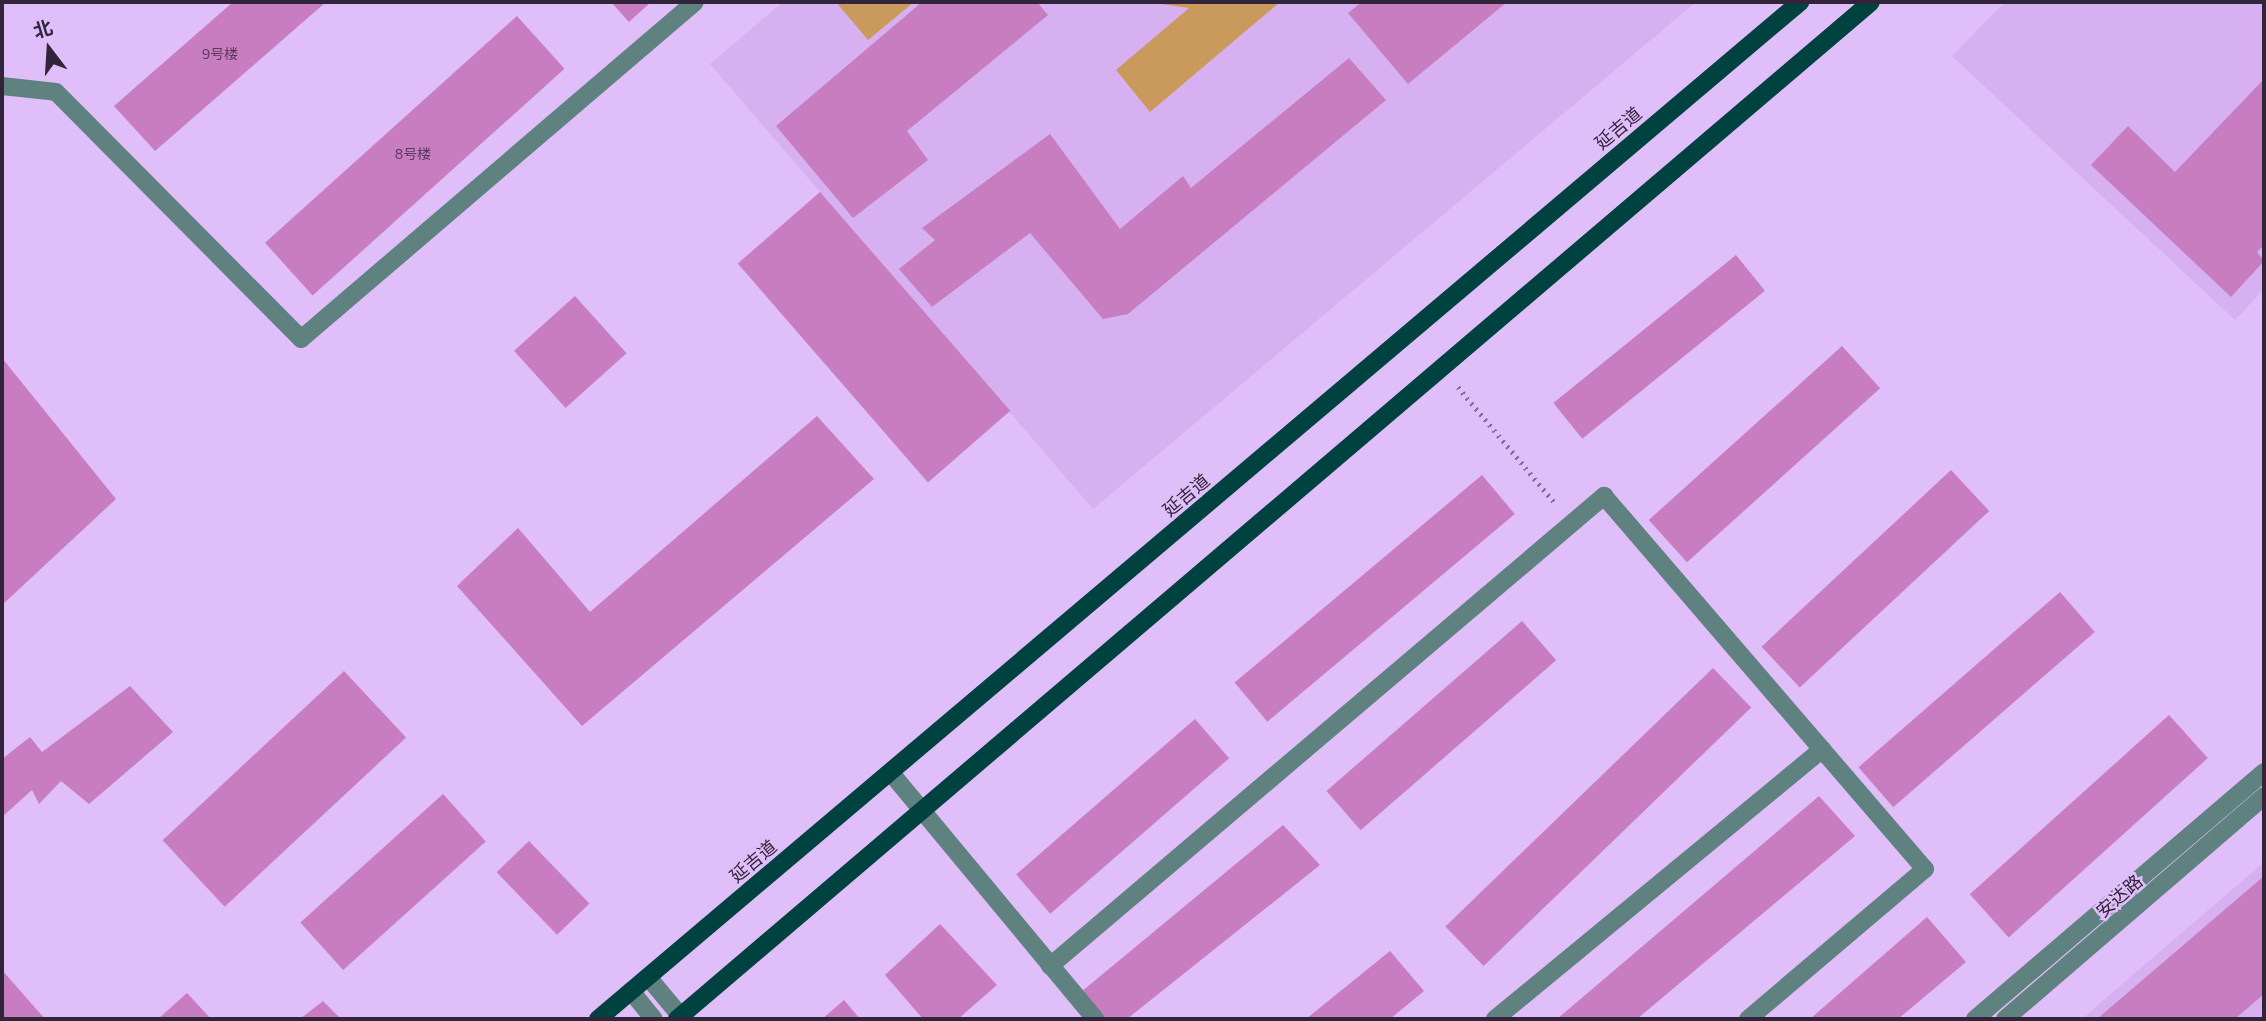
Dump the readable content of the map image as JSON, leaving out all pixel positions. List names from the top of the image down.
{
  "streets": {
    "main road": ["延吉道"],
    "street": ["安达路"]
  },
  "house_numbers": ["9号楼", "8号楼"],
  "north": "top"
}
